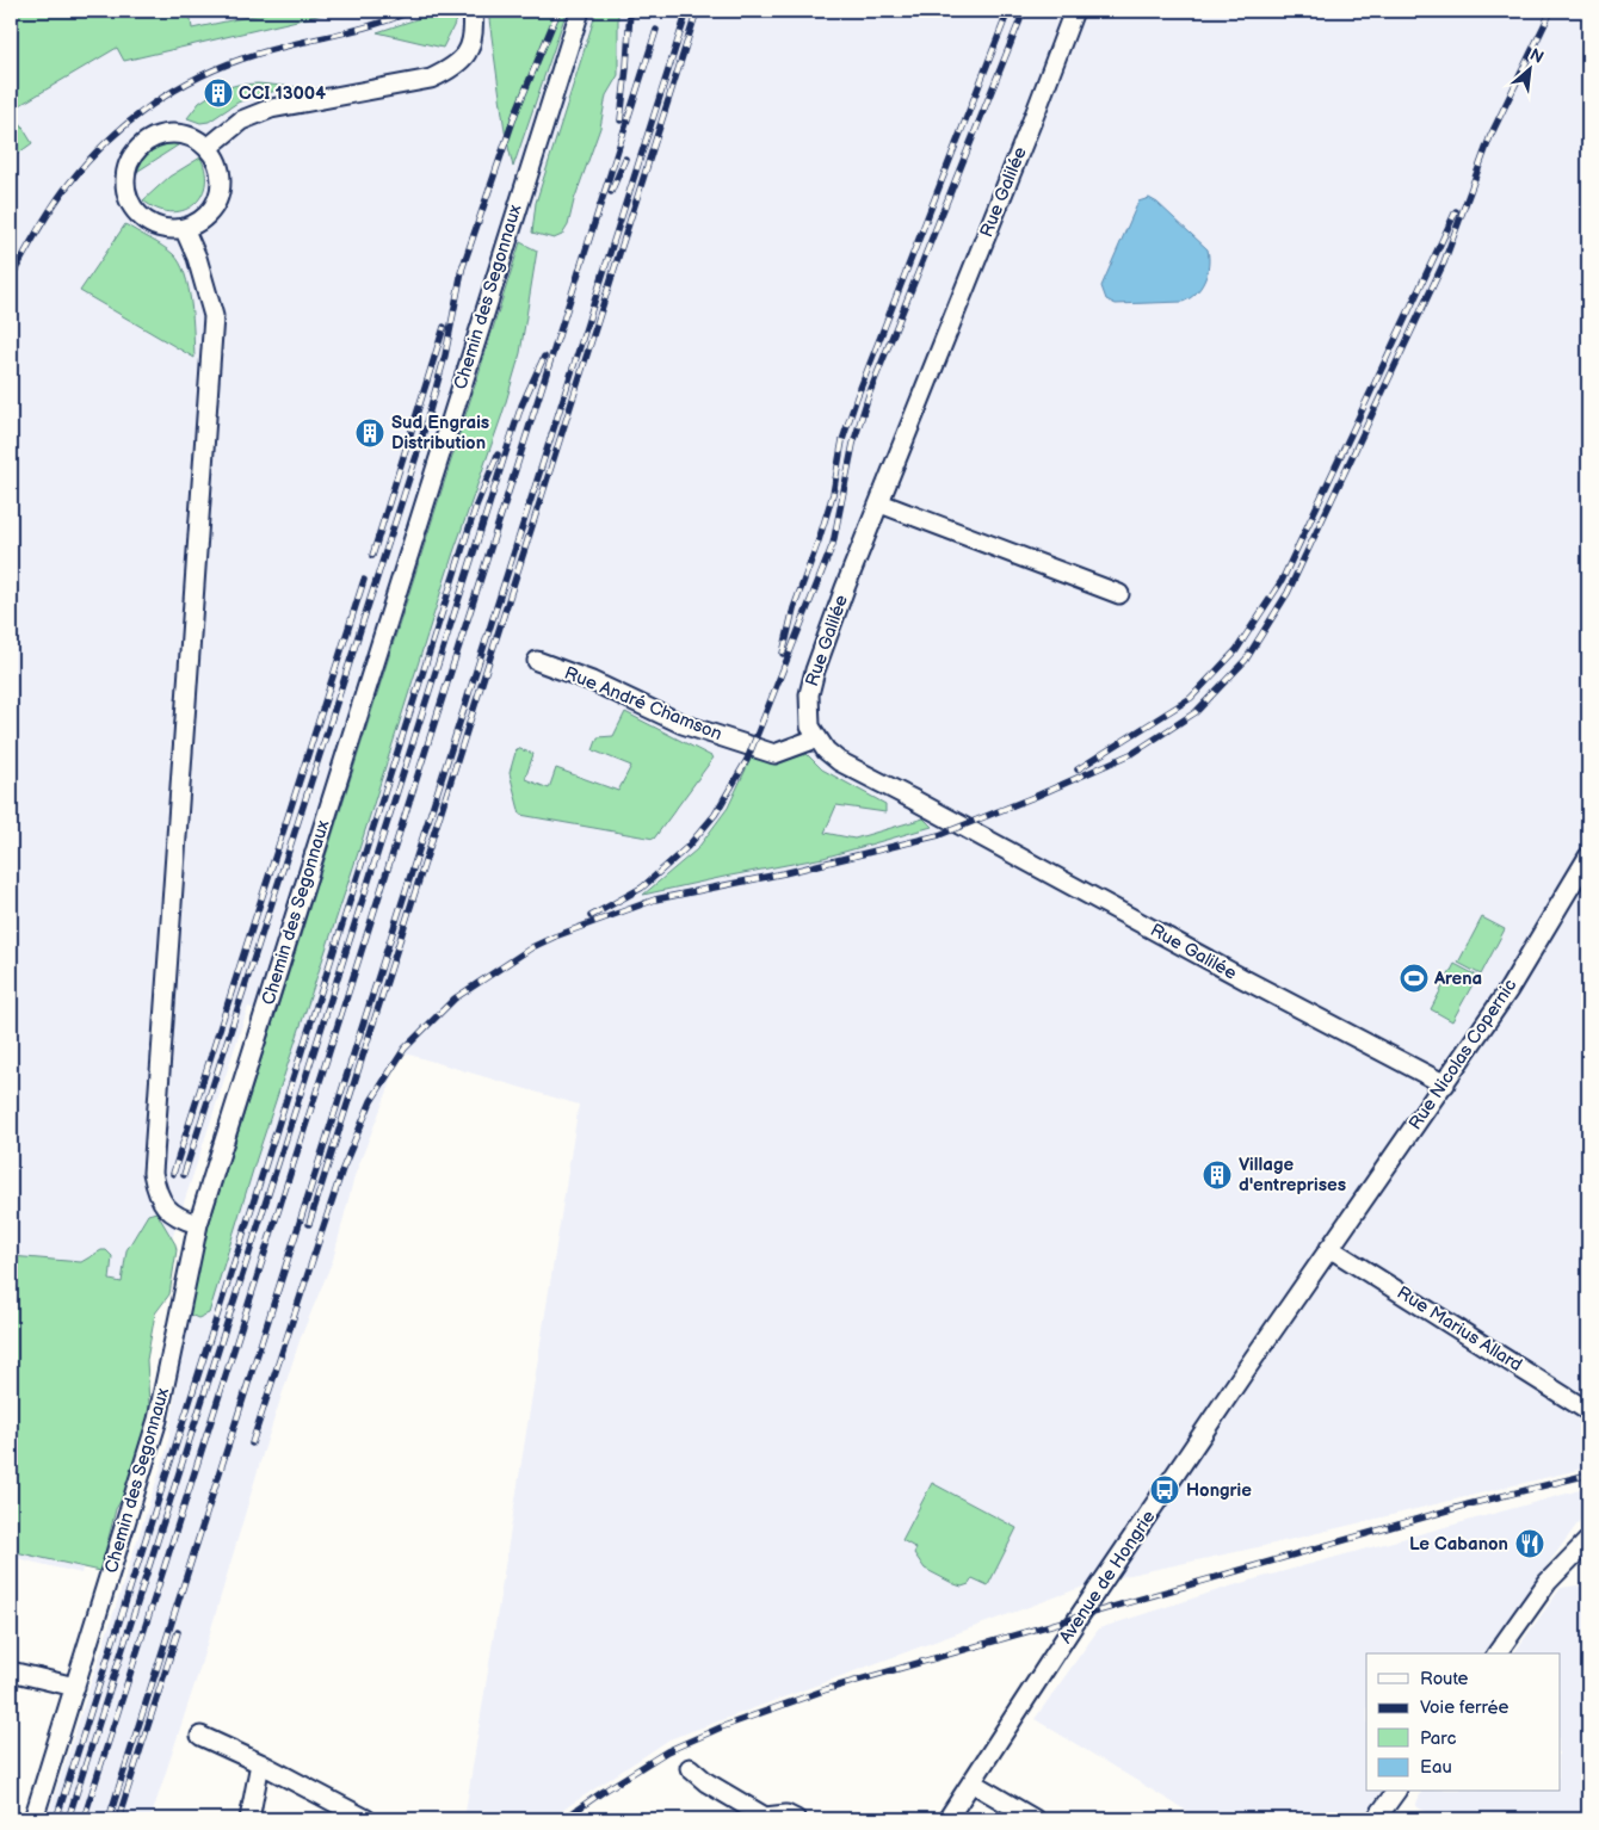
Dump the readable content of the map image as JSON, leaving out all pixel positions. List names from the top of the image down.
{
  "streets": {
    "street": [
      "Rue Galilée",
      "Chemin des Segonnaux",
      "Rue André Chamson",
      "Rue Nicolas Copernic",
      "Rue Marius Allard",
      "Avenue de Hongrie"
    ]
  },
  "crossings": [
    ["Rue Galilée", "Rue André Chamson"],
    ["Rue Galilée", "Rue Nicolas Copernic"],
    ["Rue Nicolas Copernic", "Rue Marius Allard"],
    ["Rue Nicolas Copernic", "Avenue de Hongrie"],
    ["Rue Marius Allard", "Avenue de Hongrie"]
  ],
  "places": {
    "building": ["CCI 13004", "Sud Engrais Distribution", "Village d'entreprises"],
    "sports": ["Arena"],
    "bus stop": ["Hongrie"],
    "restaurant": ["Le Cabanon"]
  },
  "legend": [
    "Route",
    "Voie ferrée",
    "Parc",
    "Eau"
  ],
  "north": "top right"
}
